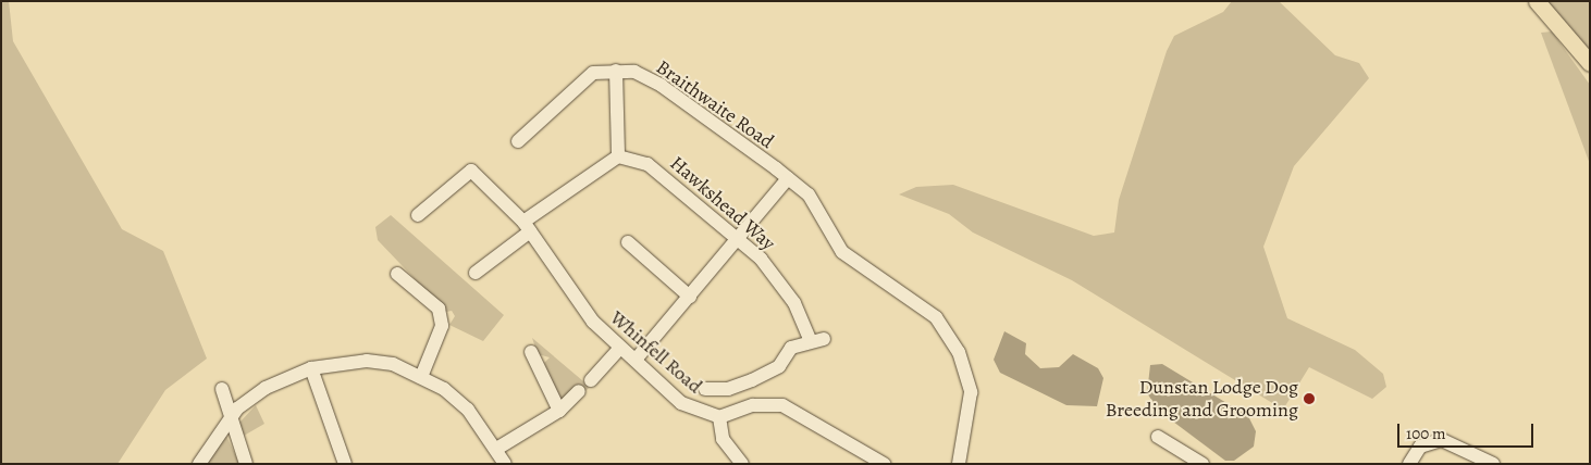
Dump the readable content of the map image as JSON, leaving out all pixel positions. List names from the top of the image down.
{
  "streets": {
    "street": ["Braithwaite Road", "Hawkshead Way", "Whinfell Road"]
  },
  "places": ["Dunstan Lodge Dog Breeding and Grooming"],
  "scale_bar": "100 m"
}
